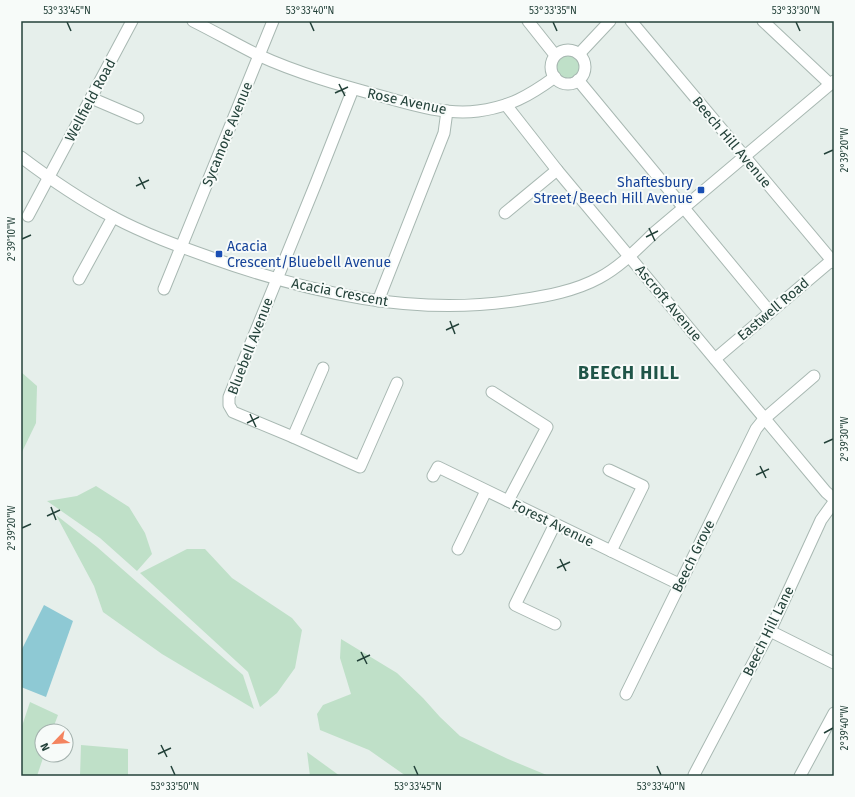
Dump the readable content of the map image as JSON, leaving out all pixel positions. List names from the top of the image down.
{
  "streets": {
    "street": [
      "Wellfield Road",
      "Rose Avenue",
      "Sycamore Avenue",
      "Beech Hill Avenue",
      "Acacia Crescent",
      "Ascroft Avenue",
      "Eastwell Road",
      "Bluebell Avenue",
      "Forest Avenue",
      "Beech Grove",
      "Beech Hill Lane"
    ]
  },
  "crossings": [
    ["Wellfield Road", "Acacia Crescent"],
    ["Rose Avenue", "Sycamore Avenue"],
    ["Rose Avenue", "Ascroft Avenue"],
    ["Rose Avenue", "Bluebell Avenue"],
    ["Sycamore Avenue", "Acacia Crescent"],
    ["Beech Hill Avenue", "Acacia Crescent"],
    ["Beech Hill Avenue", "Eastwell Road"],
    ["Acacia Crescent", "Ascroft Avenue"],
    ["Acacia Crescent", "Bluebell Avenue"],
    ["Ascroft Avenue", "Eastwell Road"],
    ["Ascroft Avenue", "Beech Grove"],
    ["Ascroft Avenue", "Beech Hill Lane"],
    ["Forest Avenue", "Beech Grove"]
  ],
  "districts": ["BEECH HILL"],
  "places": {
    "transit": ["Shaftesbury Street/Beech Hill Avenue", "Acacia Crescent/Bluebell Avenue"]
  },
  "north": "bottom left",
  "coordinates": [
    "53°33'45\"N",
    "53°33'40\"N",
    "53°33'35\"N",
    "53°33'30\"N",
    "2°39'20\"W",
    "2°39'10\"W",
    "2°39'30\"W",
    "2°39'40\"W",
    "53°33'50\"N"
  ]
}
